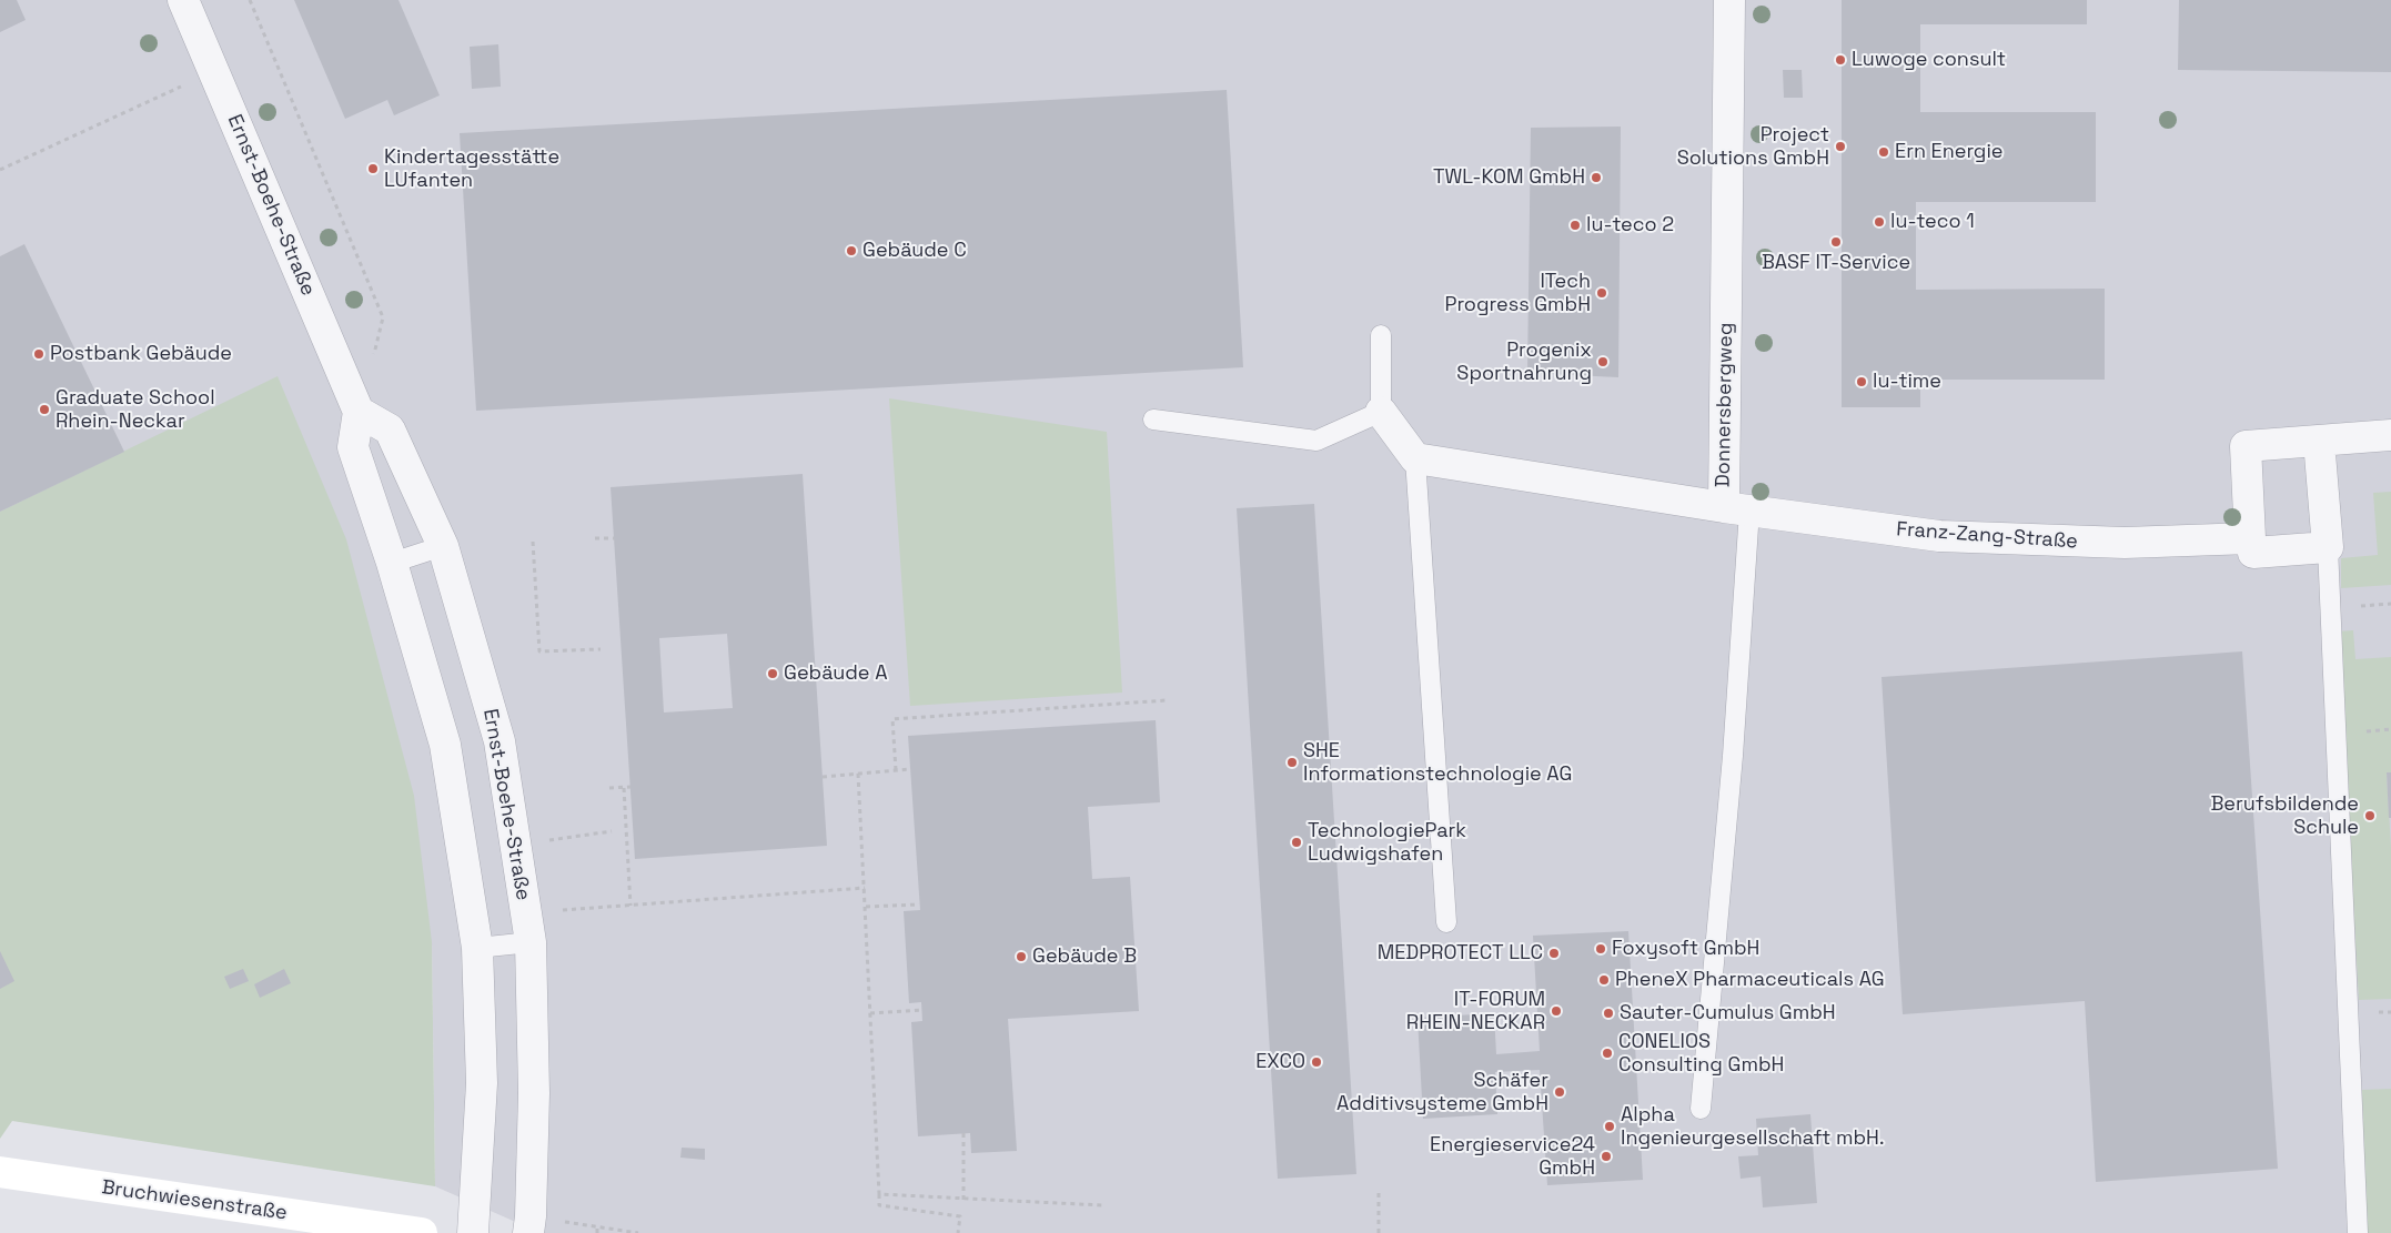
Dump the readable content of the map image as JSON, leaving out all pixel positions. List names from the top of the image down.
{
  "streets": {
    "main road": ["Bruchwiesenstraße"],
    "street": ["Ernst-Boehe-Straße", "Donnersbergweg", "Franz-Zang-Straße"]
  },
  "crossings": [
    ["Donnersbergweg", "Franz-Zang-Straße"]
  ],
  "places": [
    "Luwoge consult",
    "Project Solutions GmbH",
    "Ern Energie",
    "Kindertagesstätte LUfanten",
    "TWL-KOM GmbH",
    "lu-teco 1",
    "lu-teco 2",
    "BASF IT-Service",
    "Gebäude C",
    "ITech Progress GmbH",
    "Postbank Gebäude",
    "Progenix Sportnahrung",
    "lu-time",
    "Graduate School Rhein-Neckar",
    "Gebäude A",
    "SHE Informationstechnologie AG",
    "Berufsbildende Schule",
    "TechnologiePark Ludwigshafen",
    "Foxysoft GmbH",
    "MEDPROTECT LLC",
    "Gebäude B",
    "PheneX Pharmaceuticals AG",
    "IT-FORUM RHEIN-NECKAR",
    "Sauter-Cumulus GmbH",
    "CONELIOS Consulting GmbH",
    "EXCO",
    "Schäfer Additivsysteme GmbH",
    "Alpha Ingenieurgesellschaft mbH.",
    "Energieservice24 GmbH"
  ]
}
